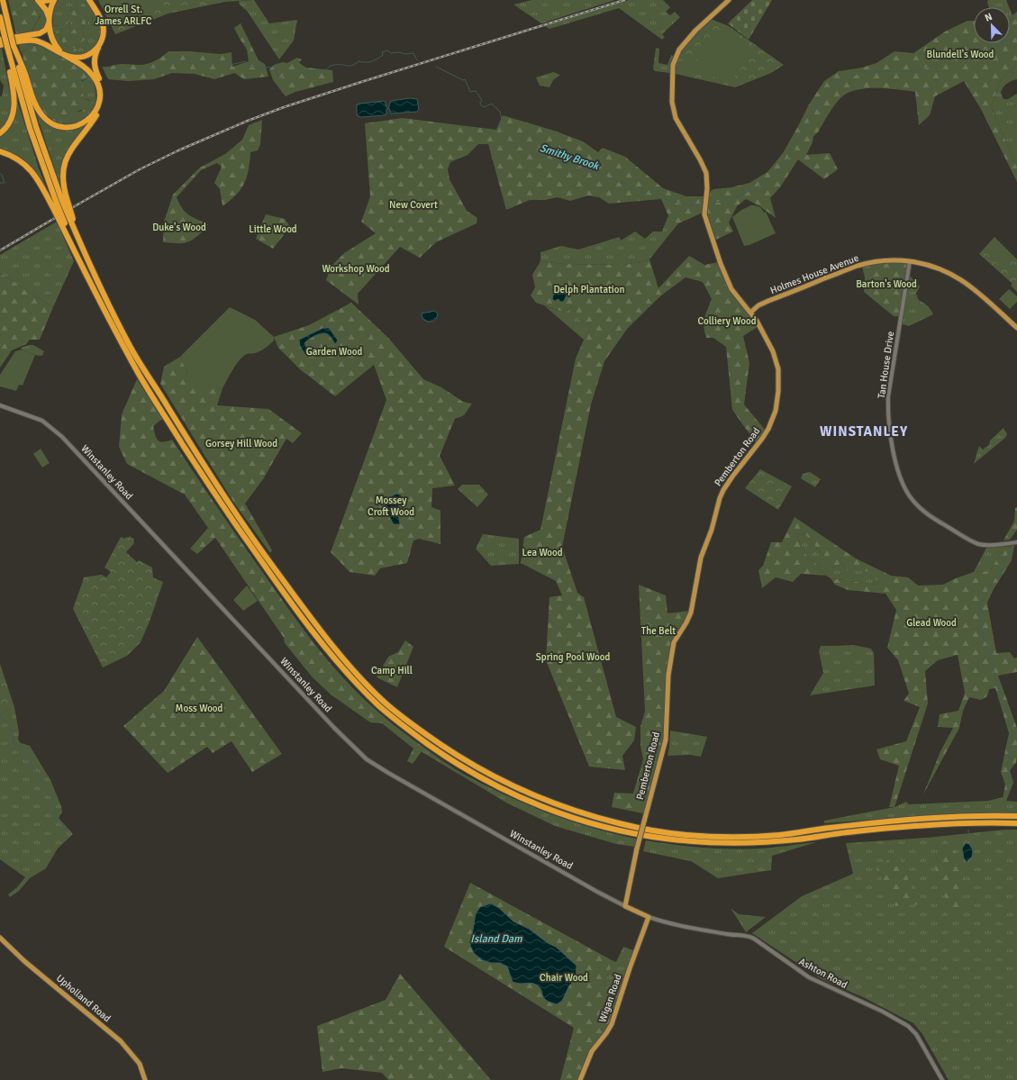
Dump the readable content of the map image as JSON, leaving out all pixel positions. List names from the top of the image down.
{
  "streets": {
    "main road": [
      "Holmes House Avenue",
      "Pemberton Road",
      "Winstanley Road",
      "Upholland Road",
      "Wigan Road"
    ],
    "street": ["Tan House Drive", "Ashton Road"]
  },
  "crossings": [
    ["Holmes House Avenue", "Tan House Drive"],
    ["Holmes House Avenue", "Pemberton Road"],
    ["Pemberton Road", "Winstanley Road"],
    ["Winstanley Road", "Ashton Road"],
    ["Winstanley Road", "Wigan Road"],
    ["Ashton Road", "Wigan Road"]
  ],
  "districts": ["WINSTANLEY"],
  "water": ["Smithy Brook", "Island Dam"],
  "parks": [
    "Orrell St. James ARLFC",
    "Blundell's Wood",
    "New Covert",
    "Duke's Wood",
    "Little Wood",
    "Workshop Wood",
    "Barton's Wood",
    "Delph Plantation",
    "Colliery Wood",
    "Garden Wood",
    "Gorsey Hill Wood",
    "Mossey Croft Wood",
    "Lea Wood",
    "Glead Wood",
    "The Belt",
    "Spring Pool Wood",
    "Camp Hill",
    "Moss Wood",
    "Chair Wood"
  ],
  "north": "top left"
}
